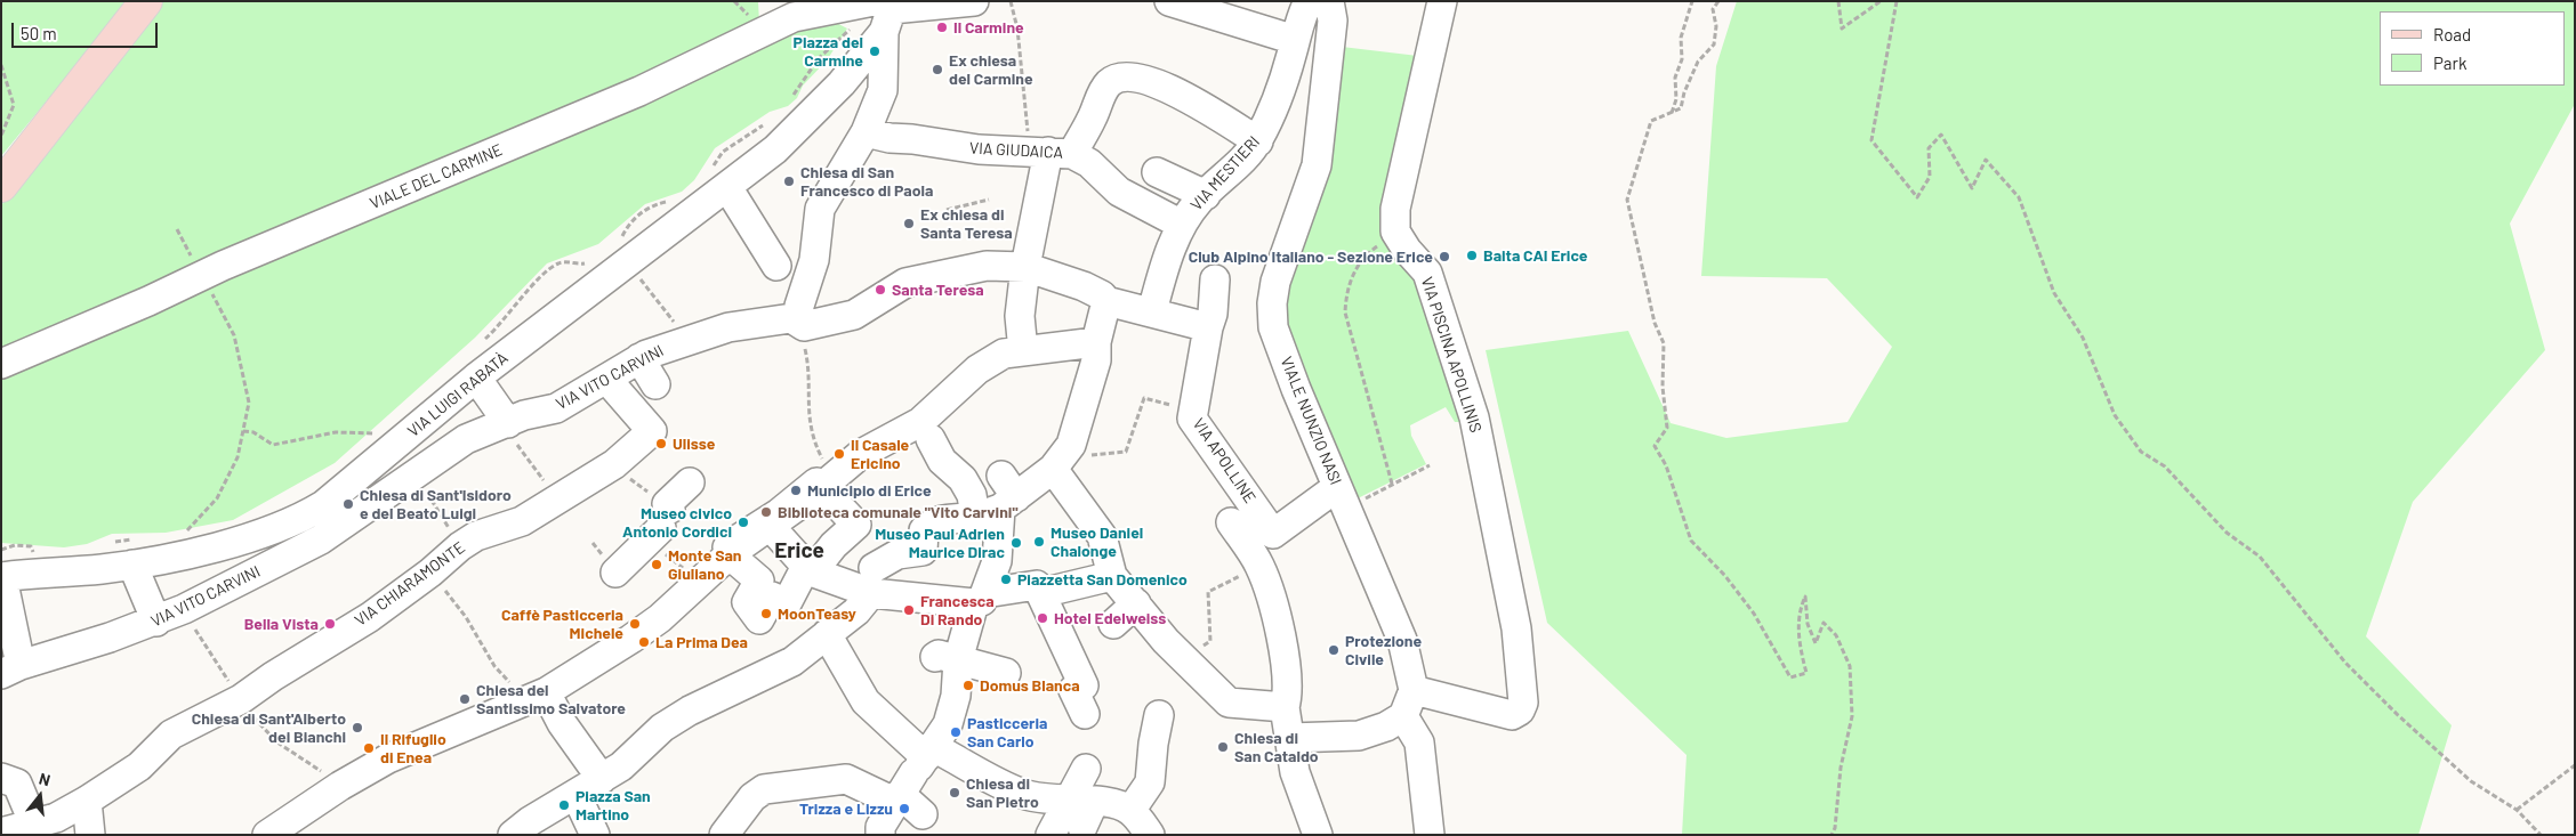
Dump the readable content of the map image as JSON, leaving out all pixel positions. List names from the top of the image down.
{
  "streets": {
    "street": [
      "VIA GIUDAICA",
      "VIA MESTIERI",
      "VIALE DEL CARMINE",
      "VIA PISCINA APOLLINIS",
      "VIA VITO CARVINI",
      "VIA LUIGI RABATÀ",
      "VIALE NUNZIO NASI",
      "VIA APOLLINE",
      "VIA CHIARAMONTE"
    ]
  },
  "crossings": [
    ["VIA GIUDAICA", "VIA MESTIERI"],
    ["VIALE DEL CARMINE", "VIA LUIGI RABATÀ"],
    ["VIA PISCINA APOLLINIS", "VIALE NUNZIO NASI"],
    ["VIA VITO CARVINI", "VIA CHIARAMONTE"],
    ["VIALE NUNZIO NASI", "VIA APOLLINE"]
  ],
  "districts": ["Erice"],
  "places": [
    "Il Carmine",
    "Piazza del Carmine",
    "Ex chiesa del Carmine",
    "Chiesa di San Francesco di Paola",
    "Ex chiesa di Santa Teresa",
    "Baita CAI Erice",
    "Club Alpino Italiano - Sezione Erice",
    "Santa Teresa",
    "Ulisse",
    "Il Casale Ericino",
    "Municipio di Erice",
    "Chiesa di Sant'Isidoro e del Beato Luigi",
    "Biblioteca comunale \"Vito Carvini\"",
    "Museo civico Antonio Cordici",
    "Museo Daniel Chalonge",
    "Museo Paul Adrien Maurice Dirac",
    "Monte San Giuliano",
    "Piazzetta San Domenico",
    "Francesca Di Rando",
    "MoonTeasy",
    "Hotel Edelweiss",
    "Bella Vista",
    "Caffè Pasticceria Michele",
    "La Prima Dea",
    "Protezione Civile",
    "Domus Blanca",
    "Chiesa del Santissimo Salvatore",
    "Chiesa di Sant'Alberto dei Bianchi",
    "Pasticceria San Carlo",
    "Chiesa di San Cataldo",
    "Il Rifuglio di Enea",
    "Chiesa di San Pietro",
    "Piazza San Martino",
    "Trizza e Lizzu"
  ],
  "legend": ["Road", "Park"],
  "scale_bar": "50 m",
  "north": "top"
}
